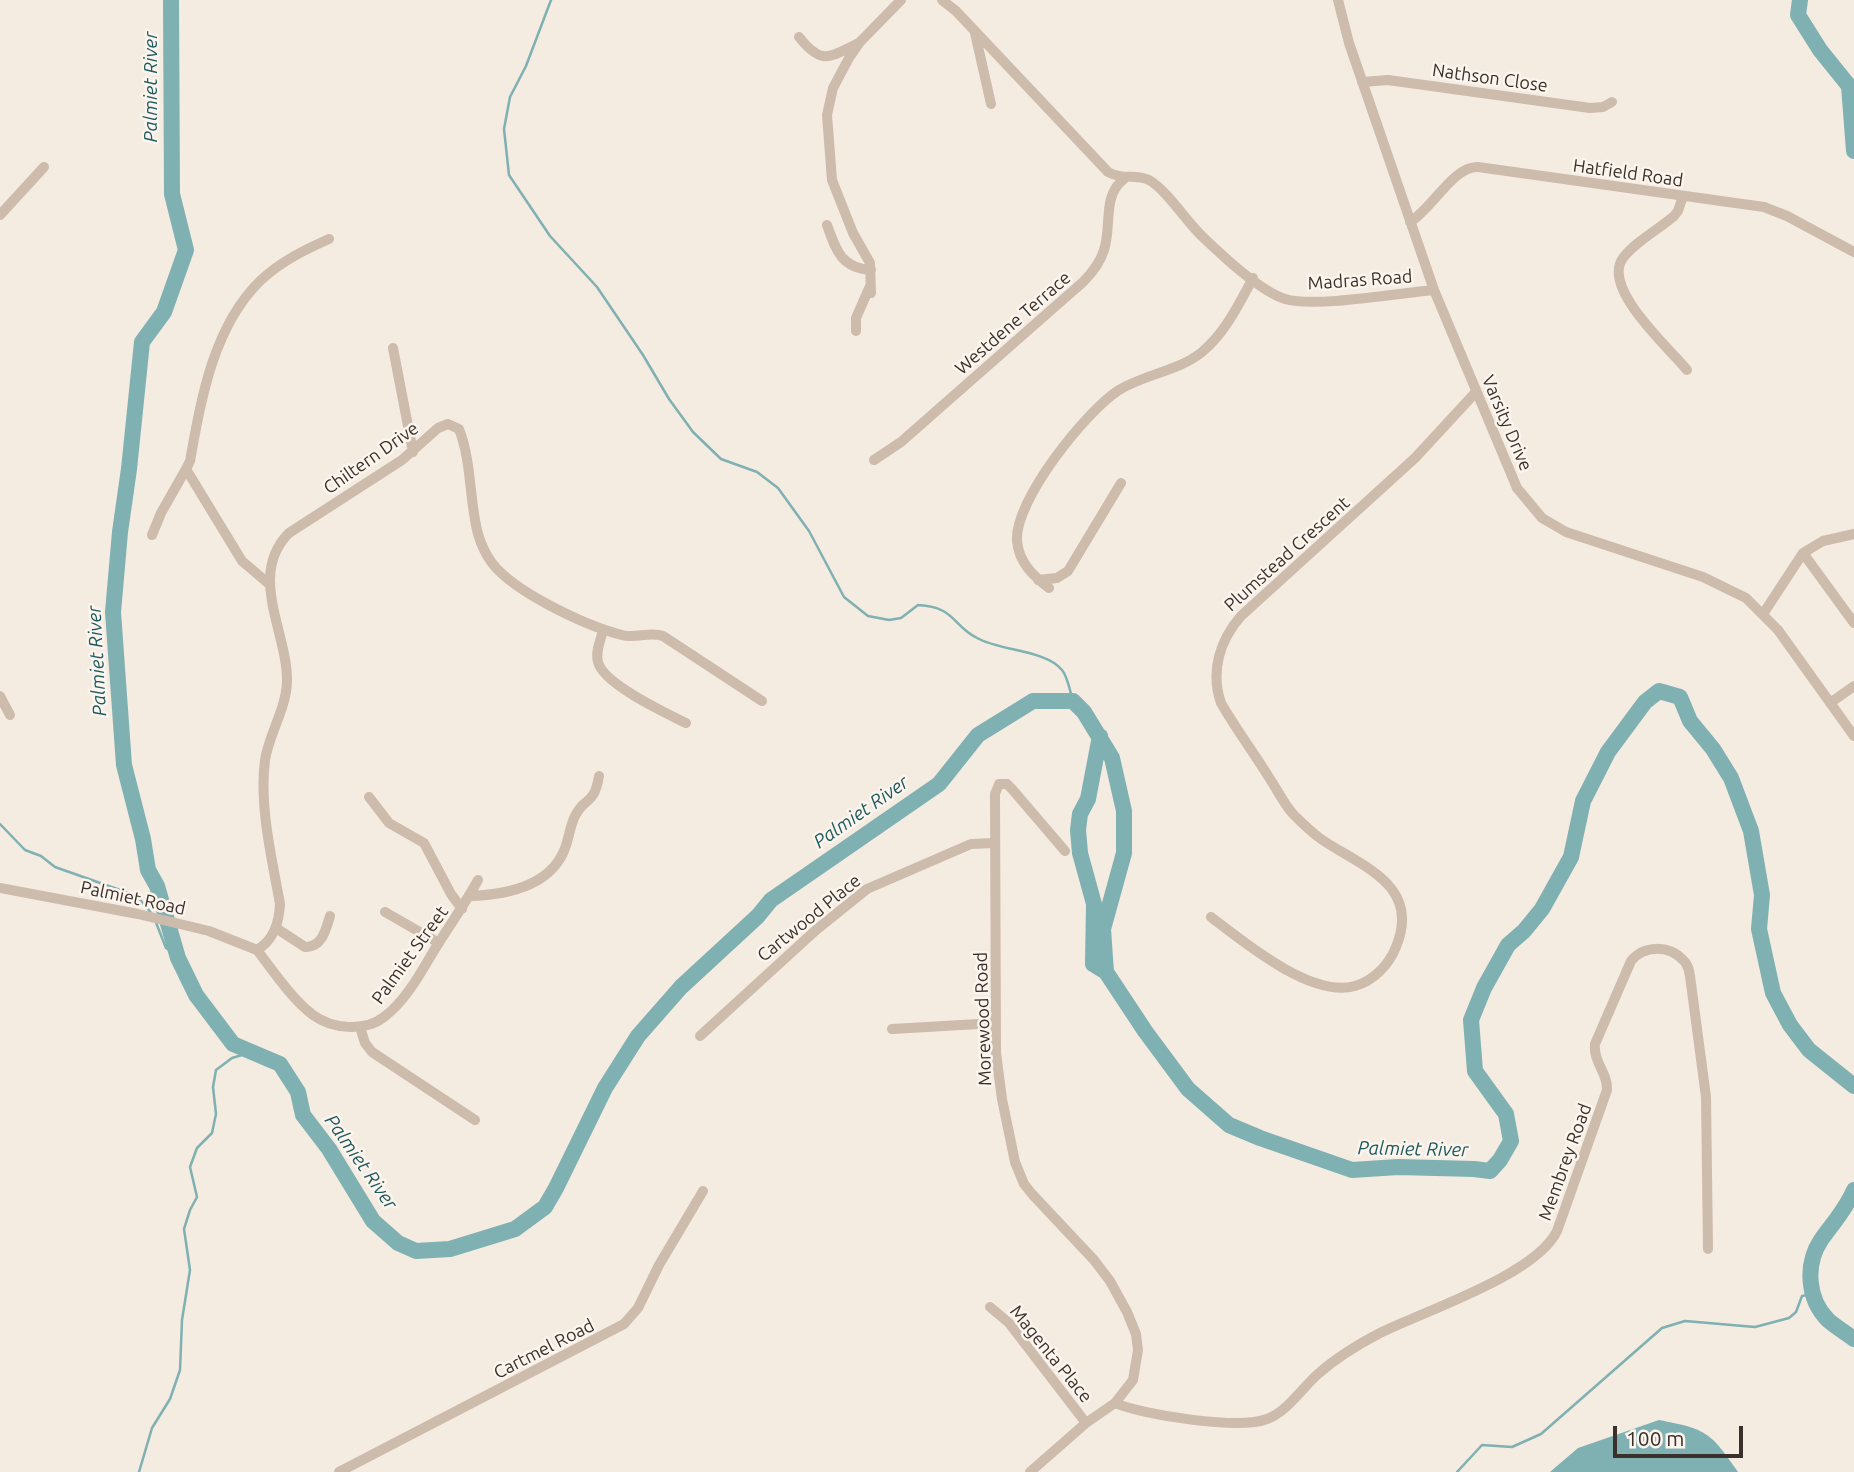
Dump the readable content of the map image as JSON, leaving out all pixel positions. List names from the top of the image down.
{
  "streets": {
    "street": [
      "Nathson Close",
      "Hatfield Road",
      "Madras Road",
      "Westdene Terrace",
      "Varsity Drive",
      "Chiltern Drive",
      "Plumstead Crescent",
      "Palmiet Road",
      "Cartwood Place",
      "Palmiet Street",
      "Morewood Road",
      "Membrey Road",
      "Cartmel Road",
      "Magenta Place"
    ]
  },
  "crossings": [
    ["Nathson Close", "Varsity Drive"],
    ["Hatfield Road", "Varsity Drive"],
    ["Madras Road", "Westdene Terrace"],
    ["Madras Road", "Varsity Drive"],
    ["Varsity Drive", "Plumstead Crescent"],
    ["Cartwood Place", "Morewood Road"],
    ["Morewood Road", "Membrey Road"],
    ["Morewood Road", "Magenta Place"]
  ],
  "water": ["Palmiet River"],
  "scale_bar": "100 m"
}
